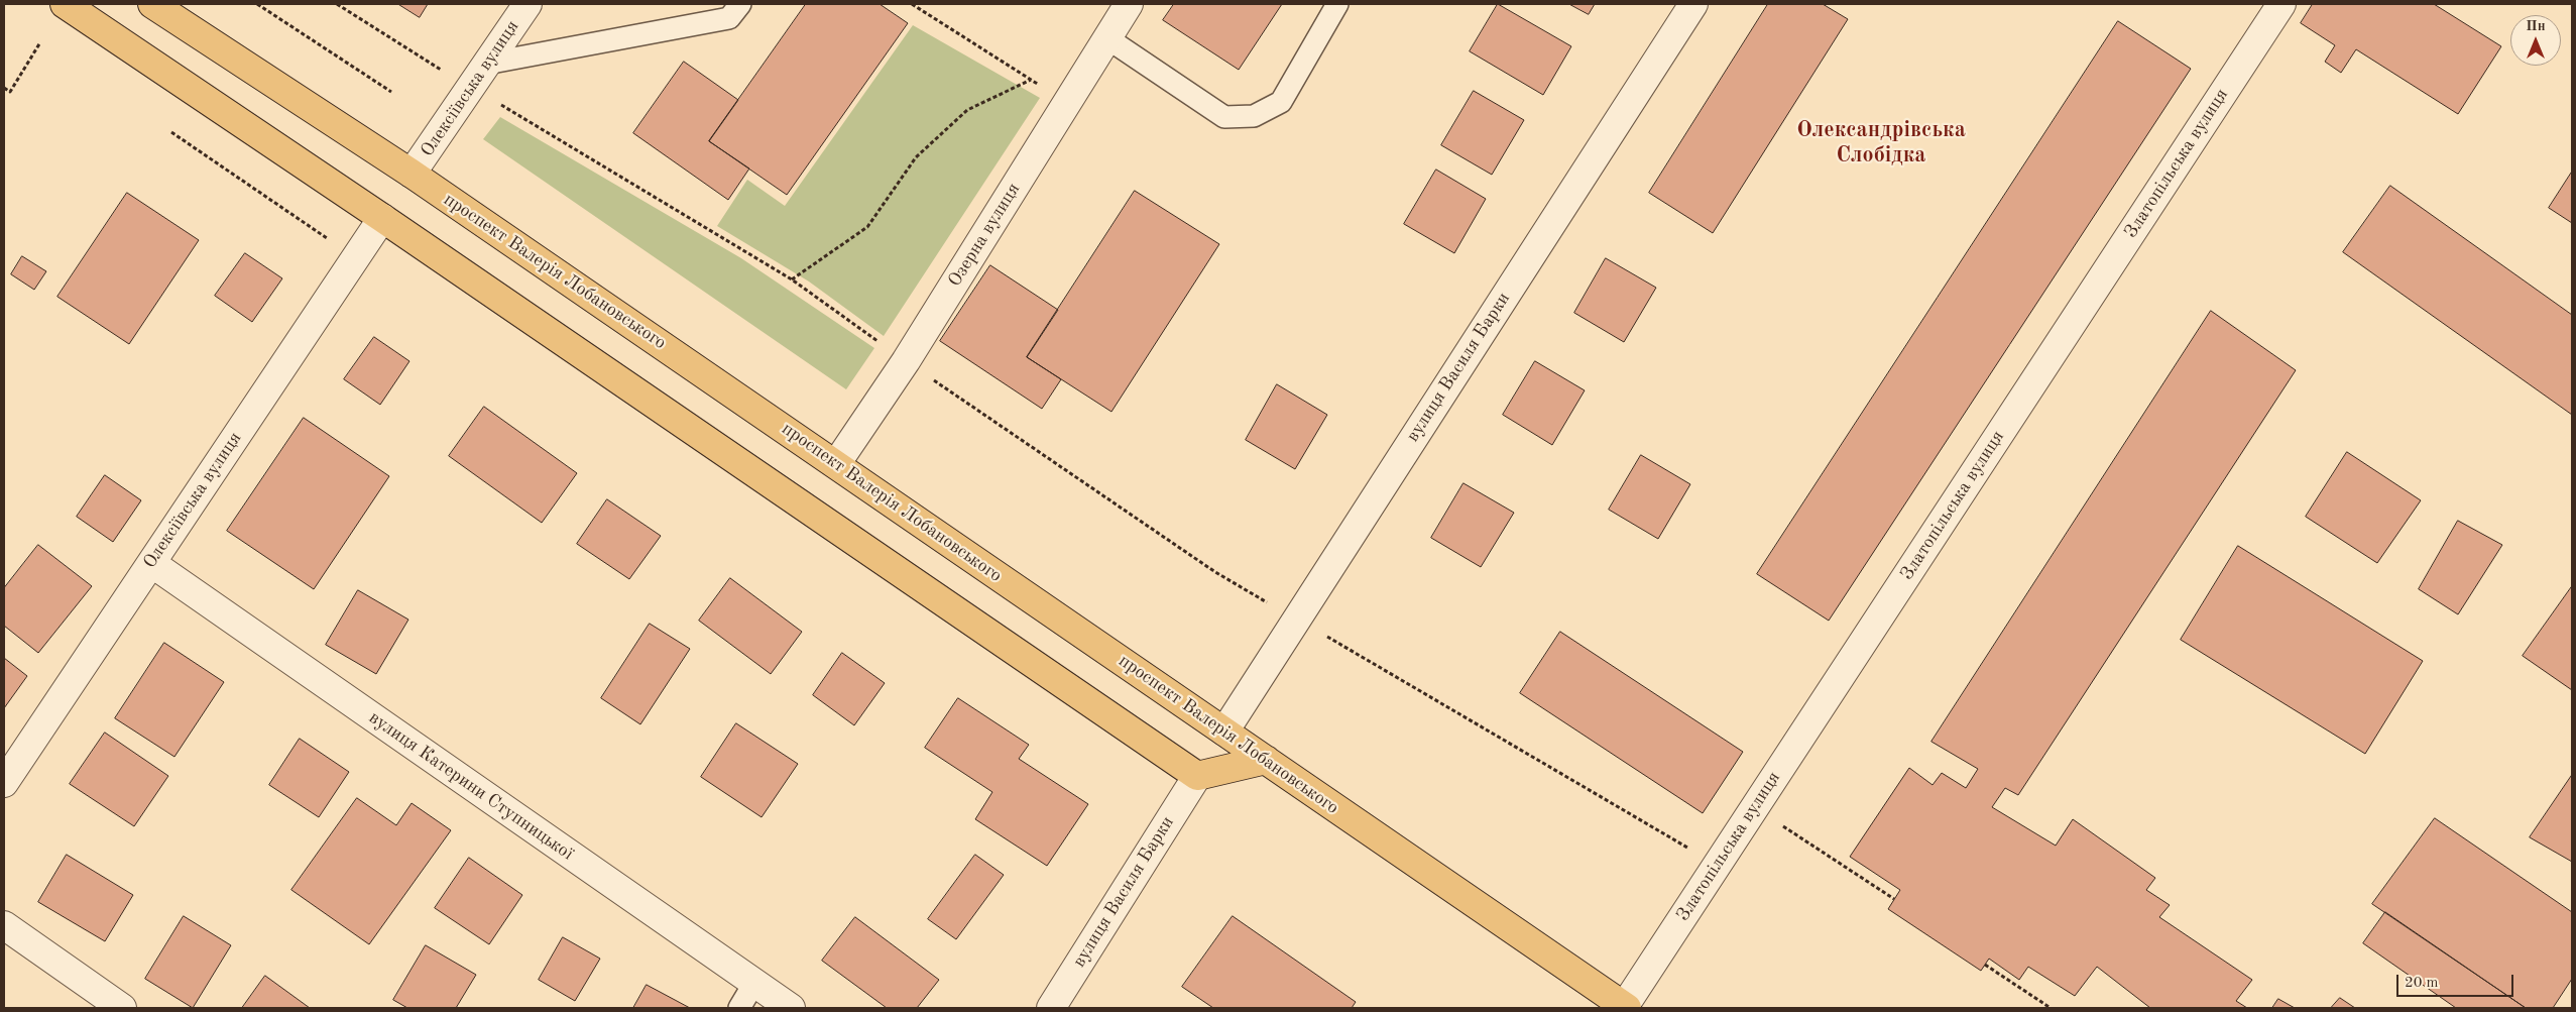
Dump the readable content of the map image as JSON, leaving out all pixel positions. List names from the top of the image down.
{
  "streets": {
    "main road": ["проспект Валерія Лобановського"],
    "street": [
      "Олексіївська вулиця",
      "Златопільська вулиця",
      "Озерна вулиця",
      "вулиця Василя Барки",
      "вулиця Катерини Ступницької"
    ]
  },
  "crossings": [
    ["Олексіївська вулиця", "проспект Валерія Лобановського"],
    ["Олексіївська вулиця", "вулиця Катерини Ступницької"],
    ["Златопільська вулиця", "проспект Валерія Лобановського"],
    ["Озерна вулиця", "проспект Валерія Лобановського"],
    ["проспект Валерія Лобановського", "вулиця Василя Барки"]
  ],
  "districts": ["Олександрівська Слобідка"],
  "scale_bar": "20 m",
  "north": "top"
}
